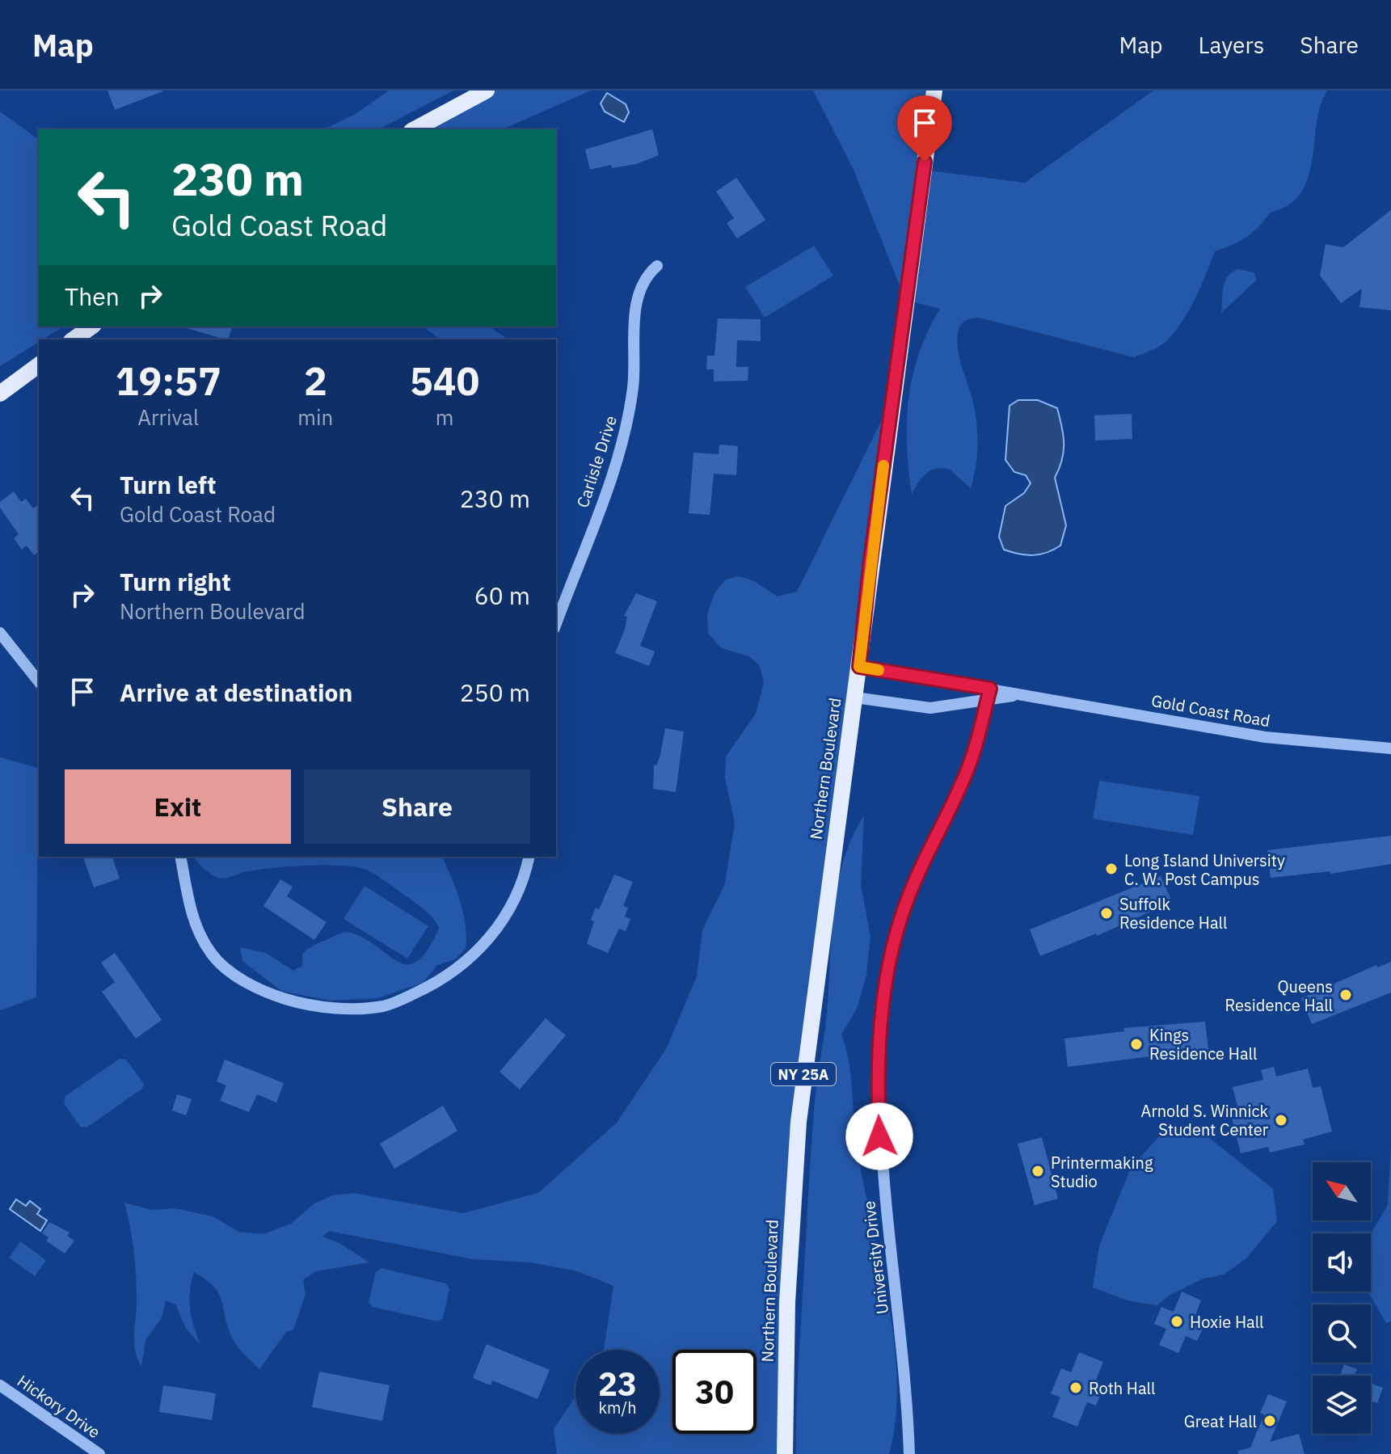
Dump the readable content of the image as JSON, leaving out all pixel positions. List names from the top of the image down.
{
  "streets": {
    "main road": ["Northern Boulevard", "NY 25A"],
    "street": [
      "Carlisle Drive",
      "Gold Coast Road",
      "University Drive",
      "Hickory Drive"
    ]
  },
  "crossings": [
    ["Gold Coast Road", "Northern Boulevard"],
    ["Gold Coast Road", "University Drive"]
  ],
  "places": [
    "Long Island University C. W. Post Campus",
    "Suffolk Residence Hall",
    "Queens Residence Hall",
    "Kings Residence Hall",
    "Arnold S. Winnick Student Center",
    "Printermaking Studio",
    "Hoxie Hall",
    "Roth Hall",
    "Great Hall"
  ],
  "north": "top left",
  "page": {
    "header": "Map",
    "nav": ["Map", "Layers", "Share"],
    "turn": ["230 m", "Gold Coast Road"],
    "then": "Then",
    "eta": [
      "19:57",
      "Arrival",
      "2",
      "min",
      "540",
      "m"
    ],
    "list": [
      {
        "name": "Turn left",
        "note": "Gold Coast Road",
        "value": "230 m"
      },
      {
        "name": "Turn right",
        "note": "Northern Boulevard",
        "value": "60 m"
      },
      {
        "name": "Arrive at destination",
        "value": "250 m"
      }
    ],
    "buttons": ["Exit", "Share"],
    "speed": "23 km/h",
    "limit": "30"
  }
}
